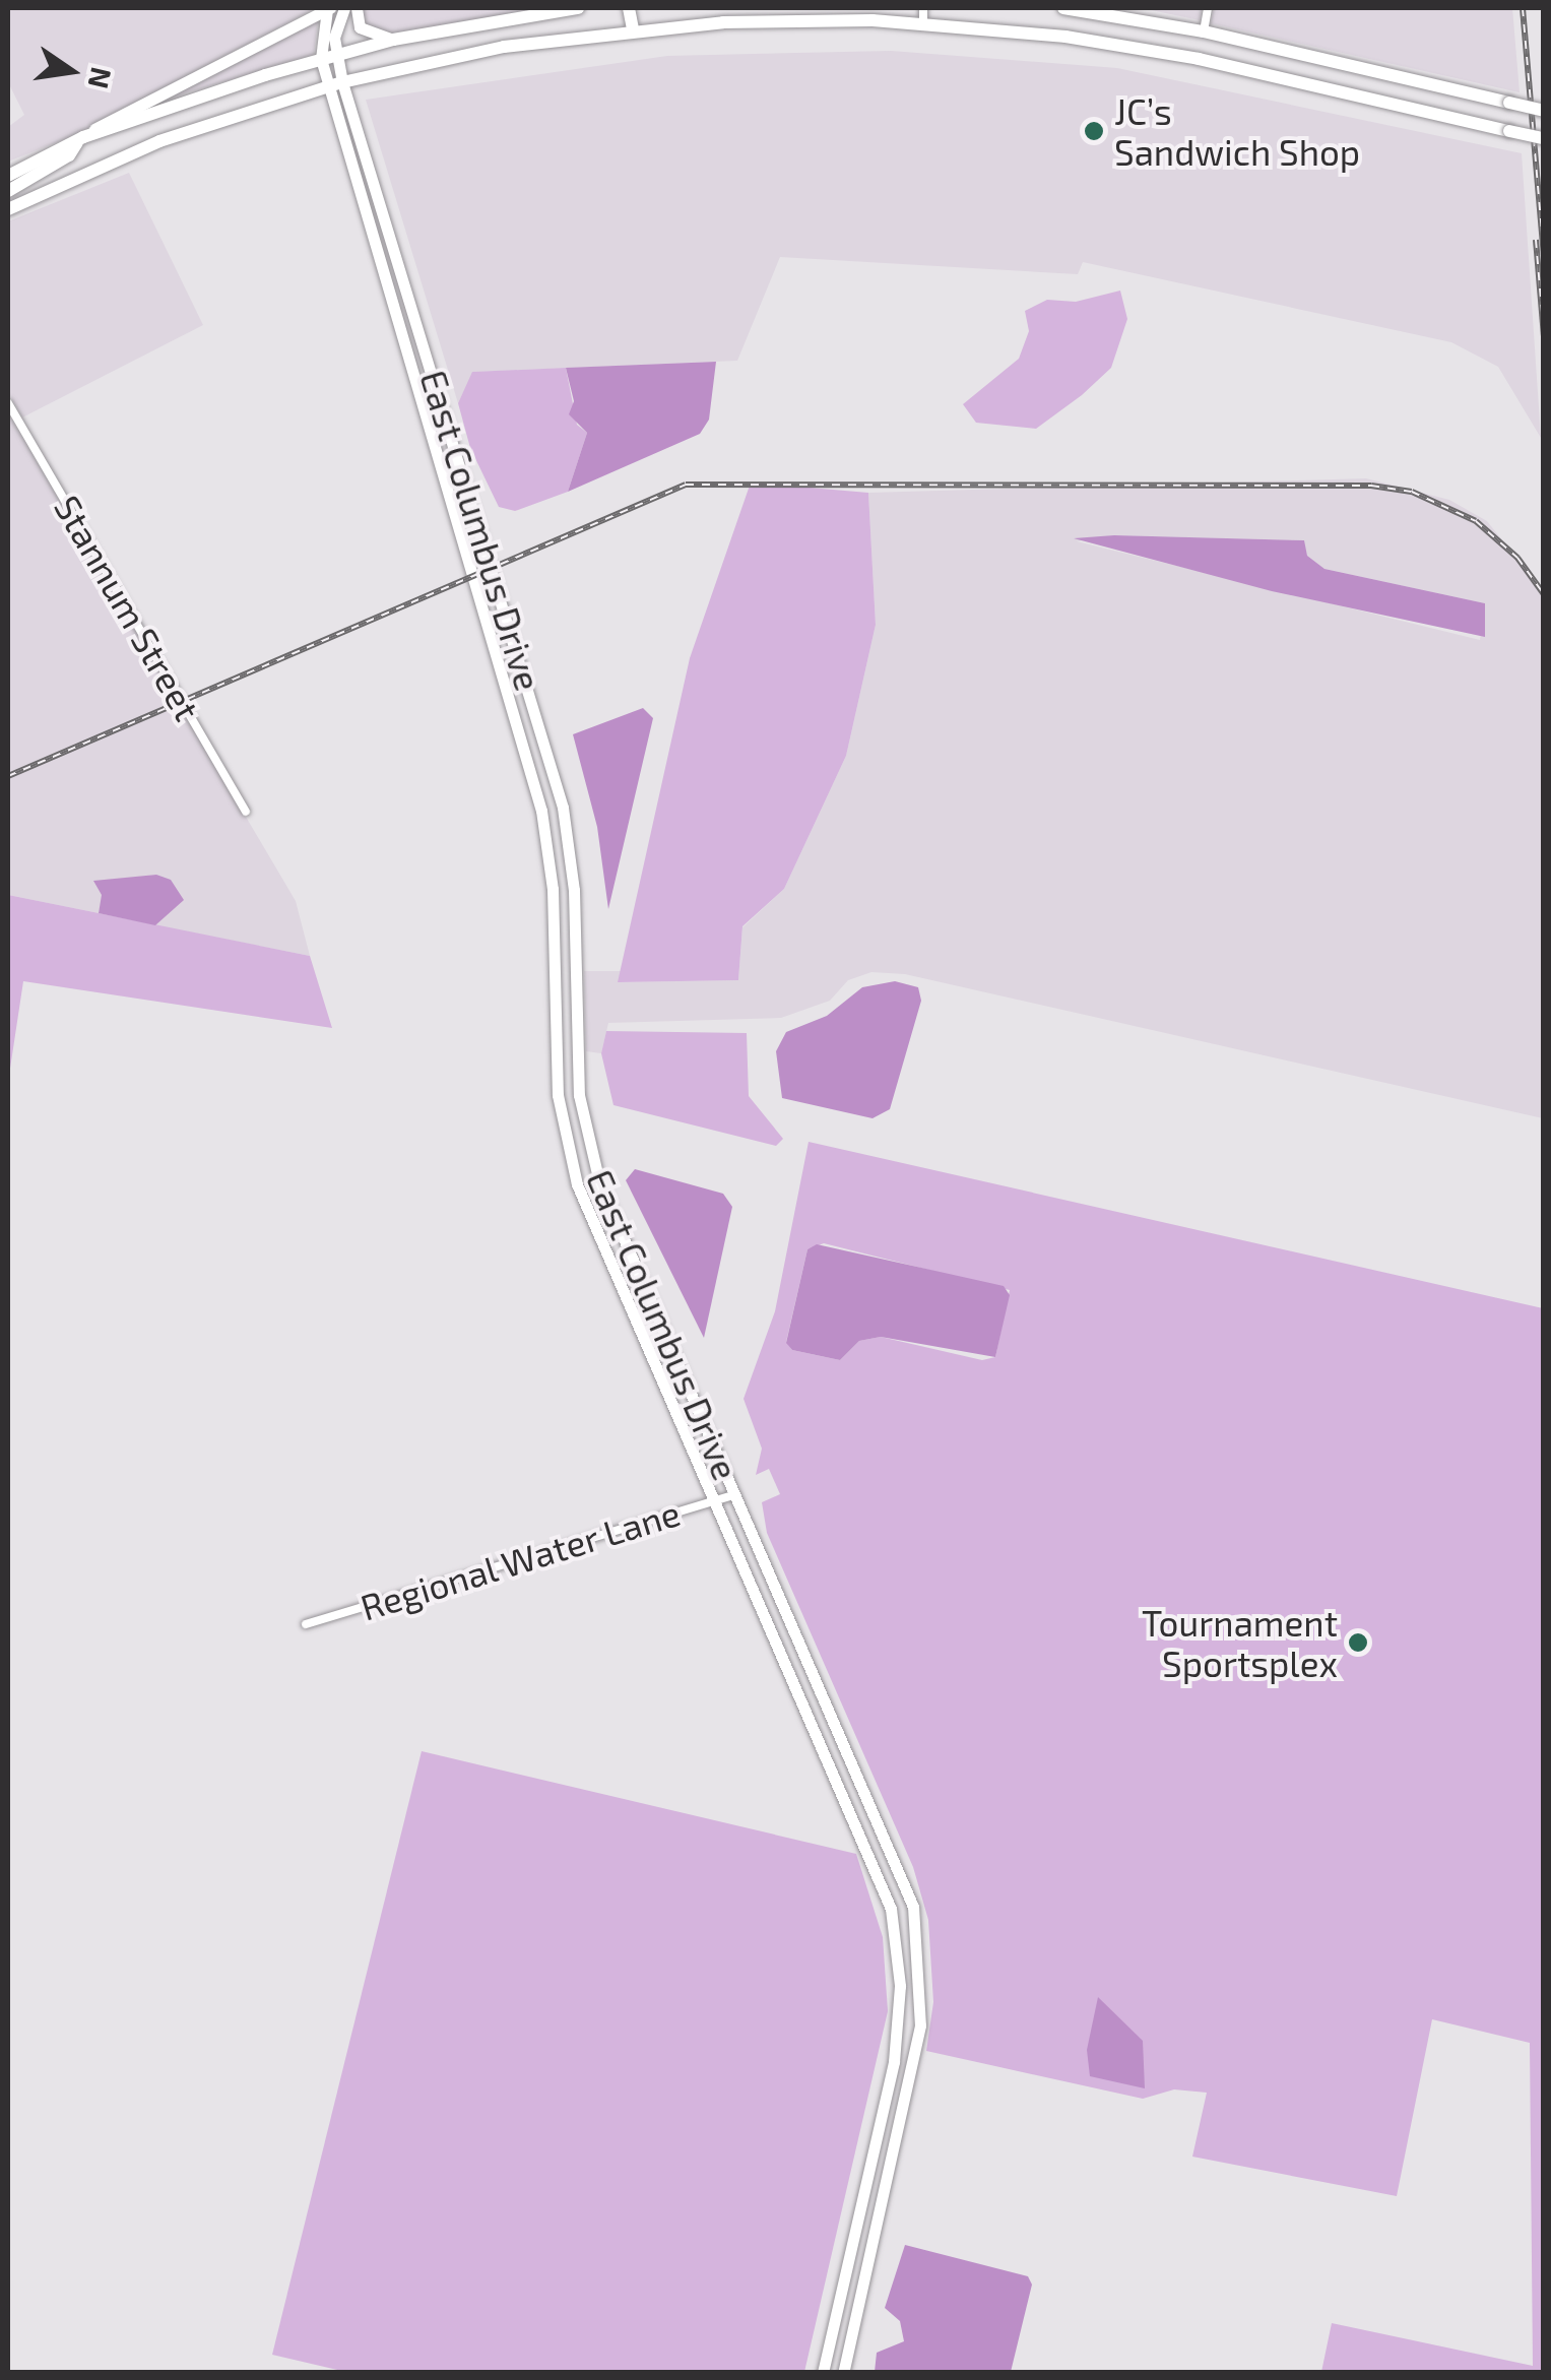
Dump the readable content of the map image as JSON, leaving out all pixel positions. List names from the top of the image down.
{
  "streets": {
    "street": ["East Columbus Drive", "Stannum Street", "Regional Water Lane"]
  },
  "crossings": [
    ["East Columbus Drive", "Regional Water Lane"]
  ],
  "places": ["JC’s Sandwich Shop", "Tournament Sportsplex"],
  "north": "right"
}
